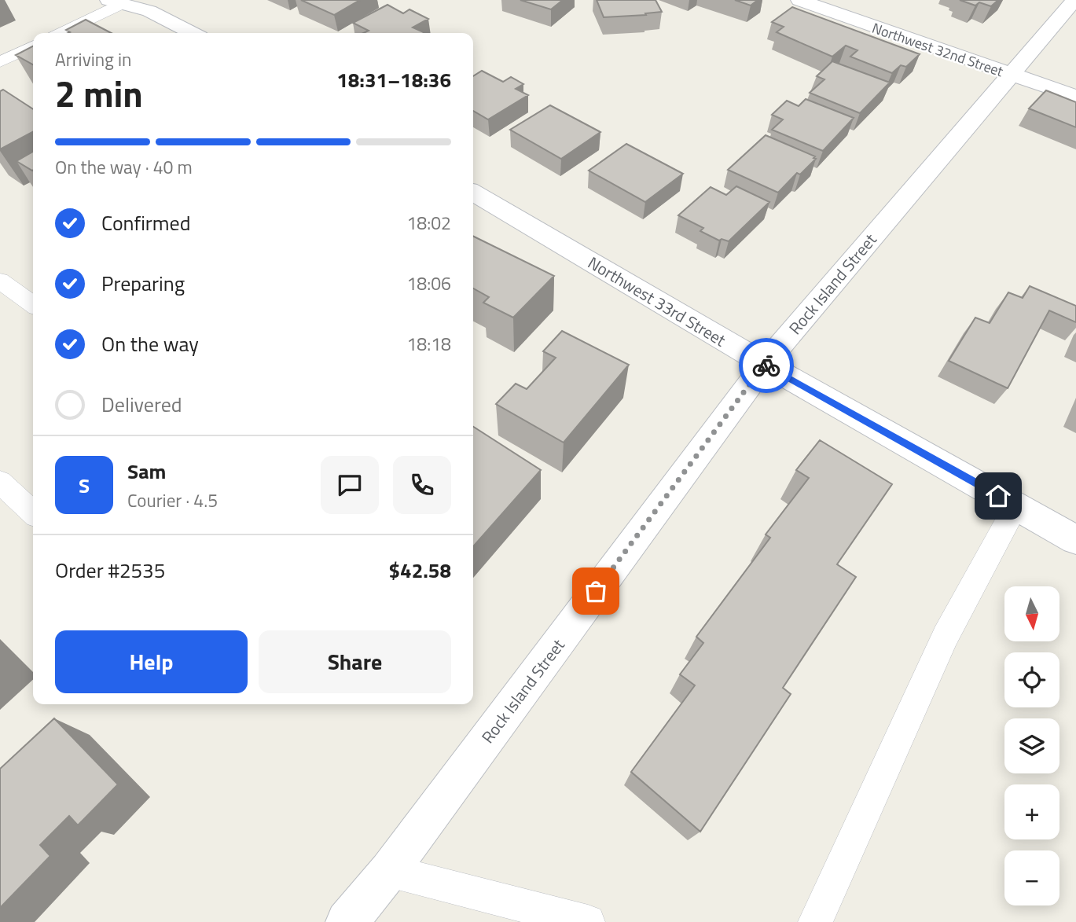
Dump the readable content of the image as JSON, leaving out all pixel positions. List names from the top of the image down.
{
  "streets": {
    "street": ["Northwest 32nd Street", "Rock Island Street", "Northwest 33rd Street"]
  },
  "crossings": [
    ["Northwest 32nd Street", "Rock Island Street"],
    ["Rock Island Street", "Northwest 33rd Street"]
  ],
  "north": "bottom",
  "page": {
    "heading": ["2 min", "Arriving in", "18:31–18:36"],
    "panel": [
      "Sam",
      "Courier · 4.5",
      "Order #2535",
      "$42.58"
    ],
    "bar": "On the way · 40 m",
    "list": [
      ["Confirmed", "18:02"],
      ["Preparing", "18:06"],
      ["On the way", "18:18"],
      "Delivered"
    ],
    "round": "S",
    "map_buttons": ["+", "−"],
    "buttons": ["Help", "Share"]
  }
}
